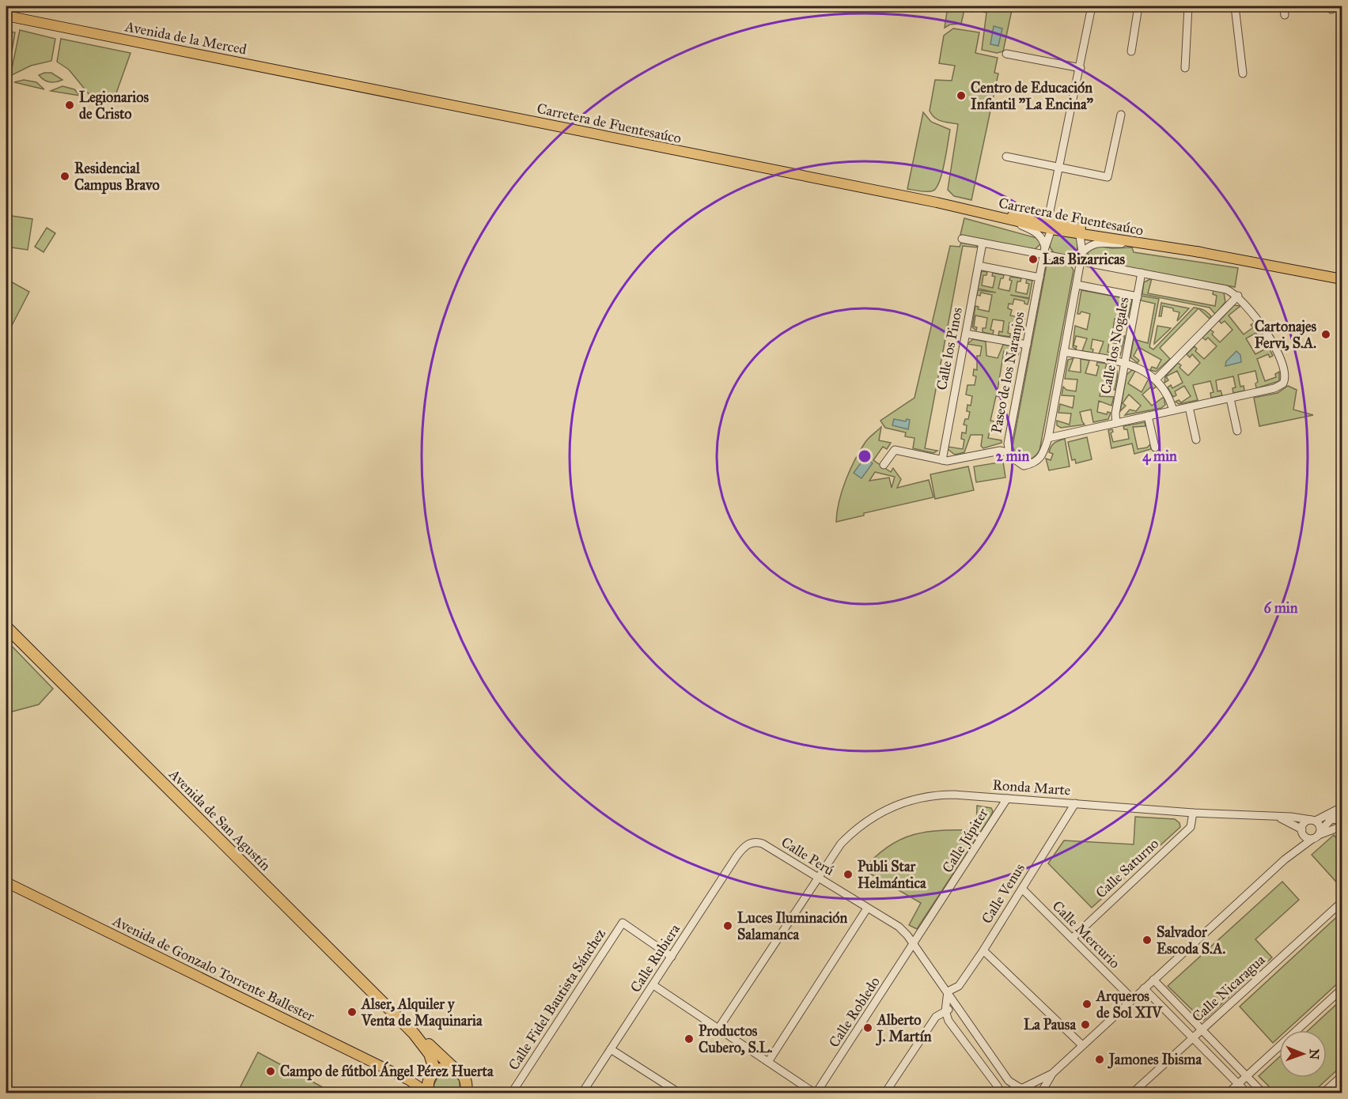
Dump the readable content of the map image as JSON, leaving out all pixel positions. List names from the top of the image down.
{
  "streets": {
    "highway": ["Avenida de San Agustín"],
    "main road": ["Avenida de la Merced", "Carretera de Fuentesaúco", "Avenida de Gonzalo Torrente Ballester"],
    "street": [
      "Calle los Nogales",
      "Calle los Pinos",
      "Paseo de los Naranjos",
      "Ronda Marte",
      "Calle Júpiter",
      "Calle Perú",
      "Calle Saturno",
      "Calle Venus",
      "Calle Mercurio",
      "Calle Rubiera",
      "Calle Nicaragua",
      "Calle Fidel Bautista Sánchez",
      "Calle Robledo"
    ]
  },
  "crossings": [
    ["Avenida de la Merced", "Carretera de Fuentesaúco"],
    ["Carretera de Fuentesaúco", "Paseo de los Naranjos"],
    ["Ronda Marte", "Calle Júpiter"],
    ["Ronda Marte", "Calle Perú"],
    ["Ronda Marte", "Calle Saturno"],
    ["Ronda Marte", "Calle Venus"],
    ["Avenida de San Agustín", "Avenida de Gonzalo Torrente Ballester"],
    ["Calle Júpiter", "Calle Perú"],
    ["Calle Júpiter", "Calle Robledo"],
    ["Calle Perú", "Calle Venus"],
    ["Calle Perú", "Calle Rubiera"],
    ["Calle Perú", "Calle Robledo"],
    ["Calle Saturno", "Calle Mercurio"],
    ["Calle Venus", "Calle Mercurio"],
    ["Calle Rubiera", "Calle Fidel Bautista Sánchez"]
  ],
  "places": [
    "Centro de Educación Infantil \"La Encina\"",
    "Legionarios de Cristo",
    "Residencial Campus Bravo",
    "Las Bizarricas",
    "Cartonajes Fervi, S.A.",
    "Publi Star Helmántica",
    "Luces Iluminación Salamanca",
    "Salvador Escoda S.A.",
    "Arqueros de Sol XIV",
    "Alser, Alquiler y Venta de Maquinaria",
    "La Pausa",
    "Alberto J. Martín",
    "Productos Cubero, S.L.",
    "Jamones Ibisma",
    "Campo de fútbol Ángel Pérez Huerta"
  ],
  "north": "right",
  "rings": ["2 min", "4 min", "6 min"]
}
